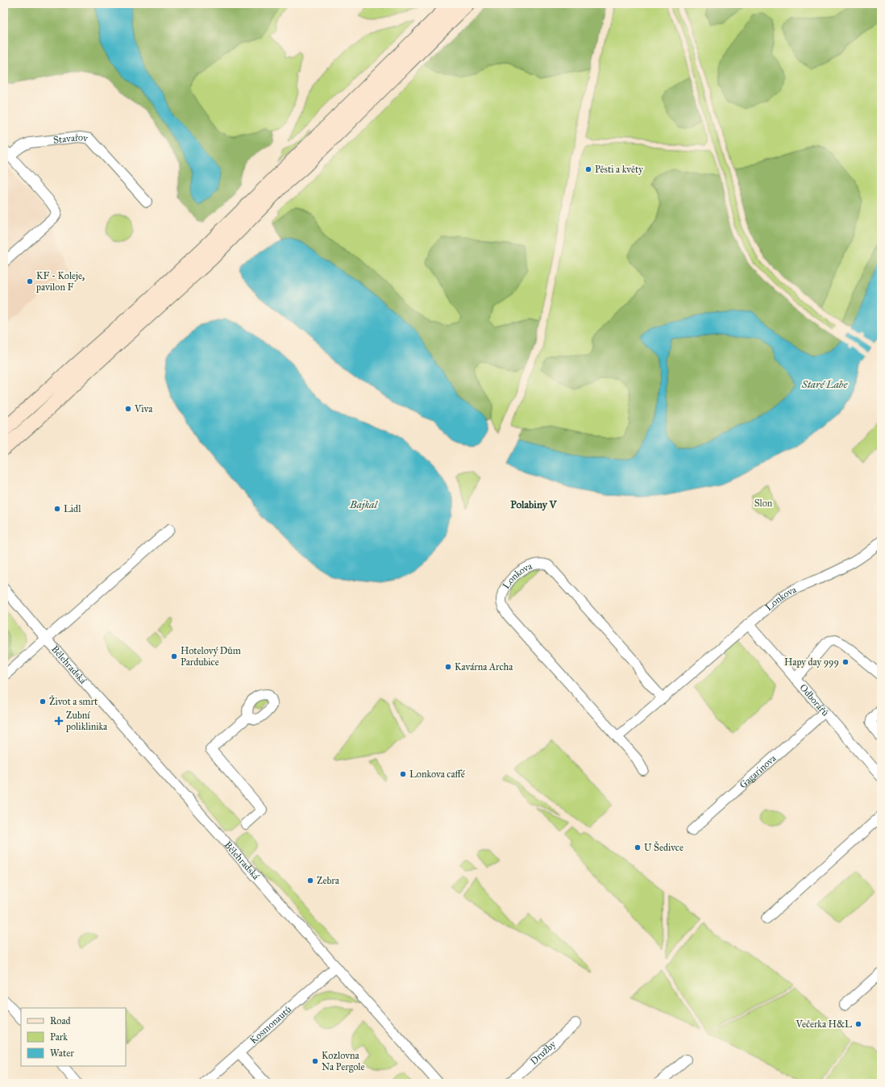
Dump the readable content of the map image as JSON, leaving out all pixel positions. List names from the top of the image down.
{
  "streets": {
    "street": [
      "Stavařov",
      "Lonkova",
      "Bělehradská",
      "Odborářů",
      "Gagarinova",
      "Kosmonautů",
      "Družby"
    ]
  },
  "crossings": [
    ["Lonkova", "Odborářů"],
    ["Bělehradská", "Kosmonautů"],
    ["Odborářů", "Gagarinova"]
  ],
  "districts": ["Polabiny V"],
  "water": ["Staré Labe", "Bajkal"],
  "parks": ["Slon"],
  "places": {
    "other": [
      "Pěsti a květy",
      "KF - Koleje, pavilon F",
      "Viva",
      "Lidl",
      "Hotelový Dům Pardubice",
      "Hapy day 999",
      "Kavárna Archa",
      "Život a smrt",
      "Lonkova caffé",
      "U Šedivce",
      "Zebra",
      "Večerka H&L",
      "Kozlovna Na Pergole"
    ],
    "health": ["Zubní poliklinika"]
  },
  "legend": ["Road", "Park", "Water"]
}
